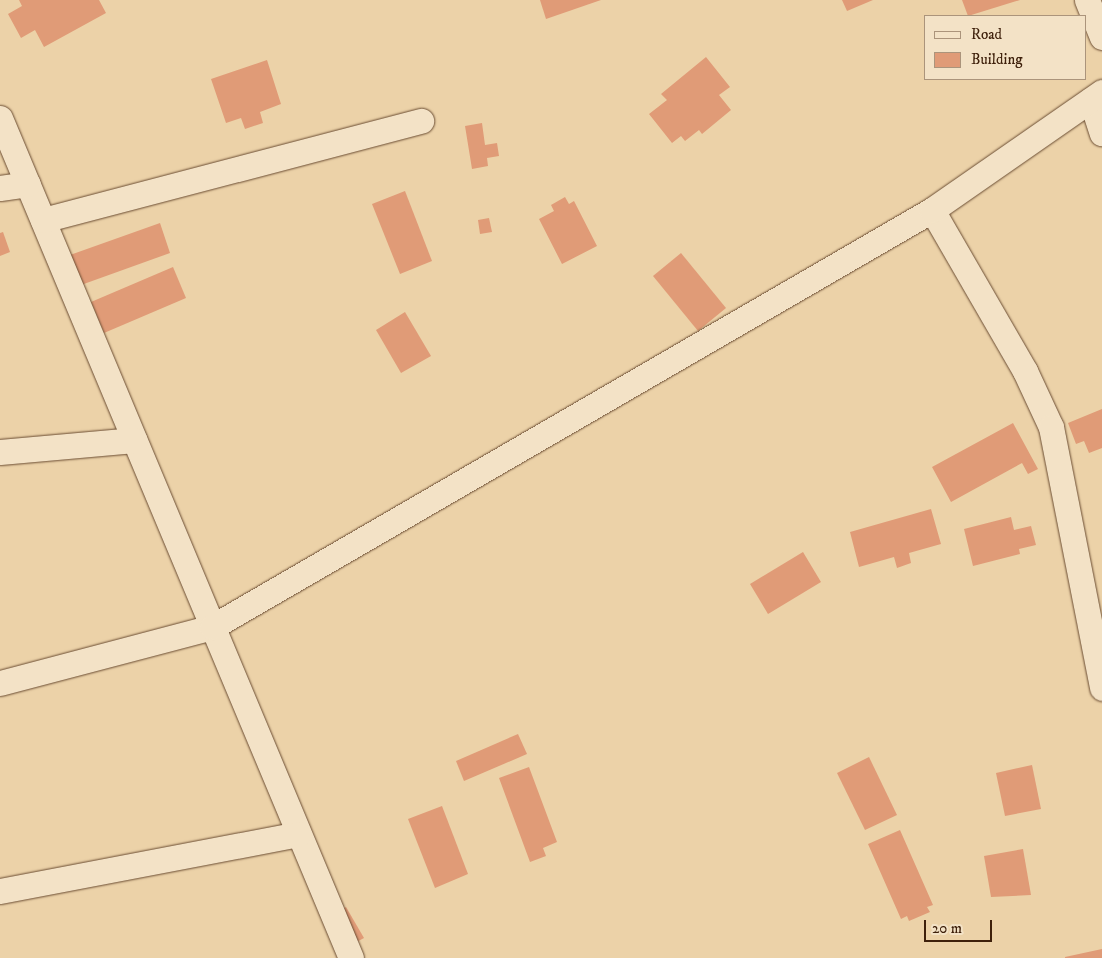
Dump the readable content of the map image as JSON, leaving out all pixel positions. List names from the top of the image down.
{
  "legend": ["Road", "Building"],
  "scale_bar": "20 m"
}
